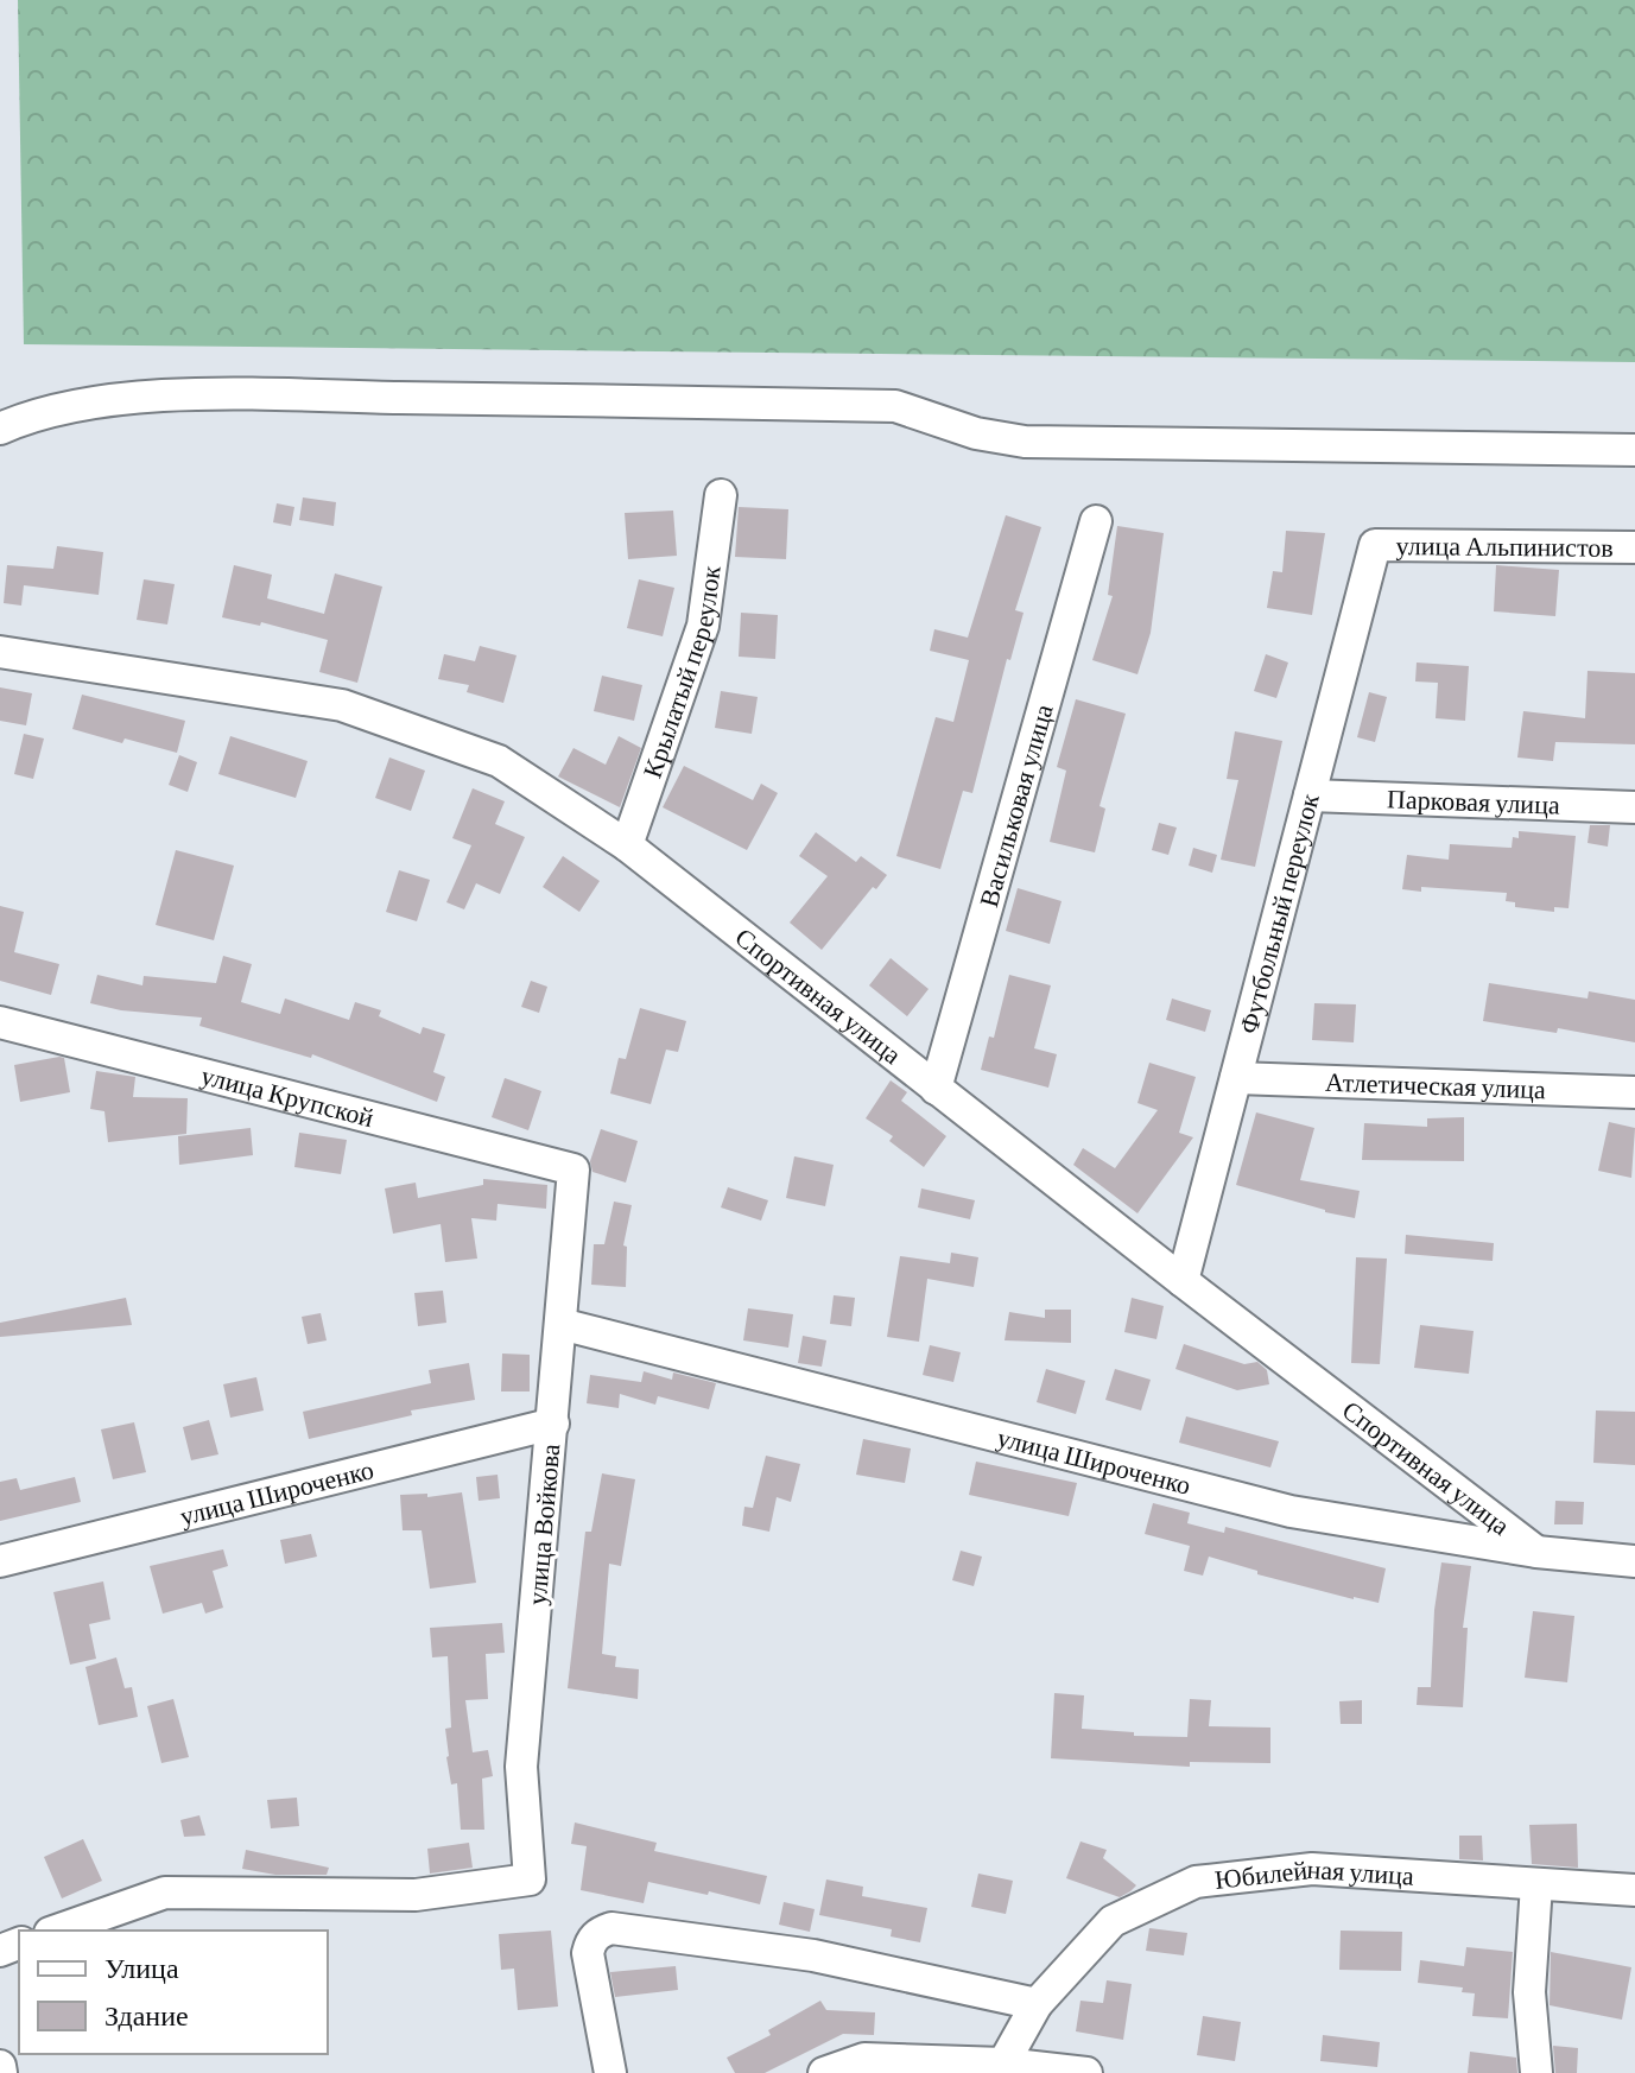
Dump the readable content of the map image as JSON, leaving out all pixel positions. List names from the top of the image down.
{
  "streets": {
    "street": [
      "улица Альпинистов",
      "Крылатый переулок",
      "Парковая улица",
      "Васильковая улица",
      "Футбольный переулок",
      "Спортивная улица",
      "Атлетическая улица",
      "улица Крупской",
      "улица Широченко",
      "улица Войкова",
      "Юбилейная улица"
    ]
  },
  "crossings": [
    ["улица Альпинистов", "Футбольный переулок"],
    ["Крылатый переулок", "Спортивная улица"],
    ["Парковая улица", "Футбольный переулок"],
    ["Васильковая улица", "Спортивная улица"],
    ["Футбольный переулок", "Спортивная улица"],
    ["Футбольный переулок", "Атлетическая улица"],
    ["Спортивная улица", "улица Широченко"],
    ["улица Крупской", "улица Войкова"],
    ["улица Широченко", "улица Войкова"]
  ],
  "legend": ["Улица", "Здание"]
}
